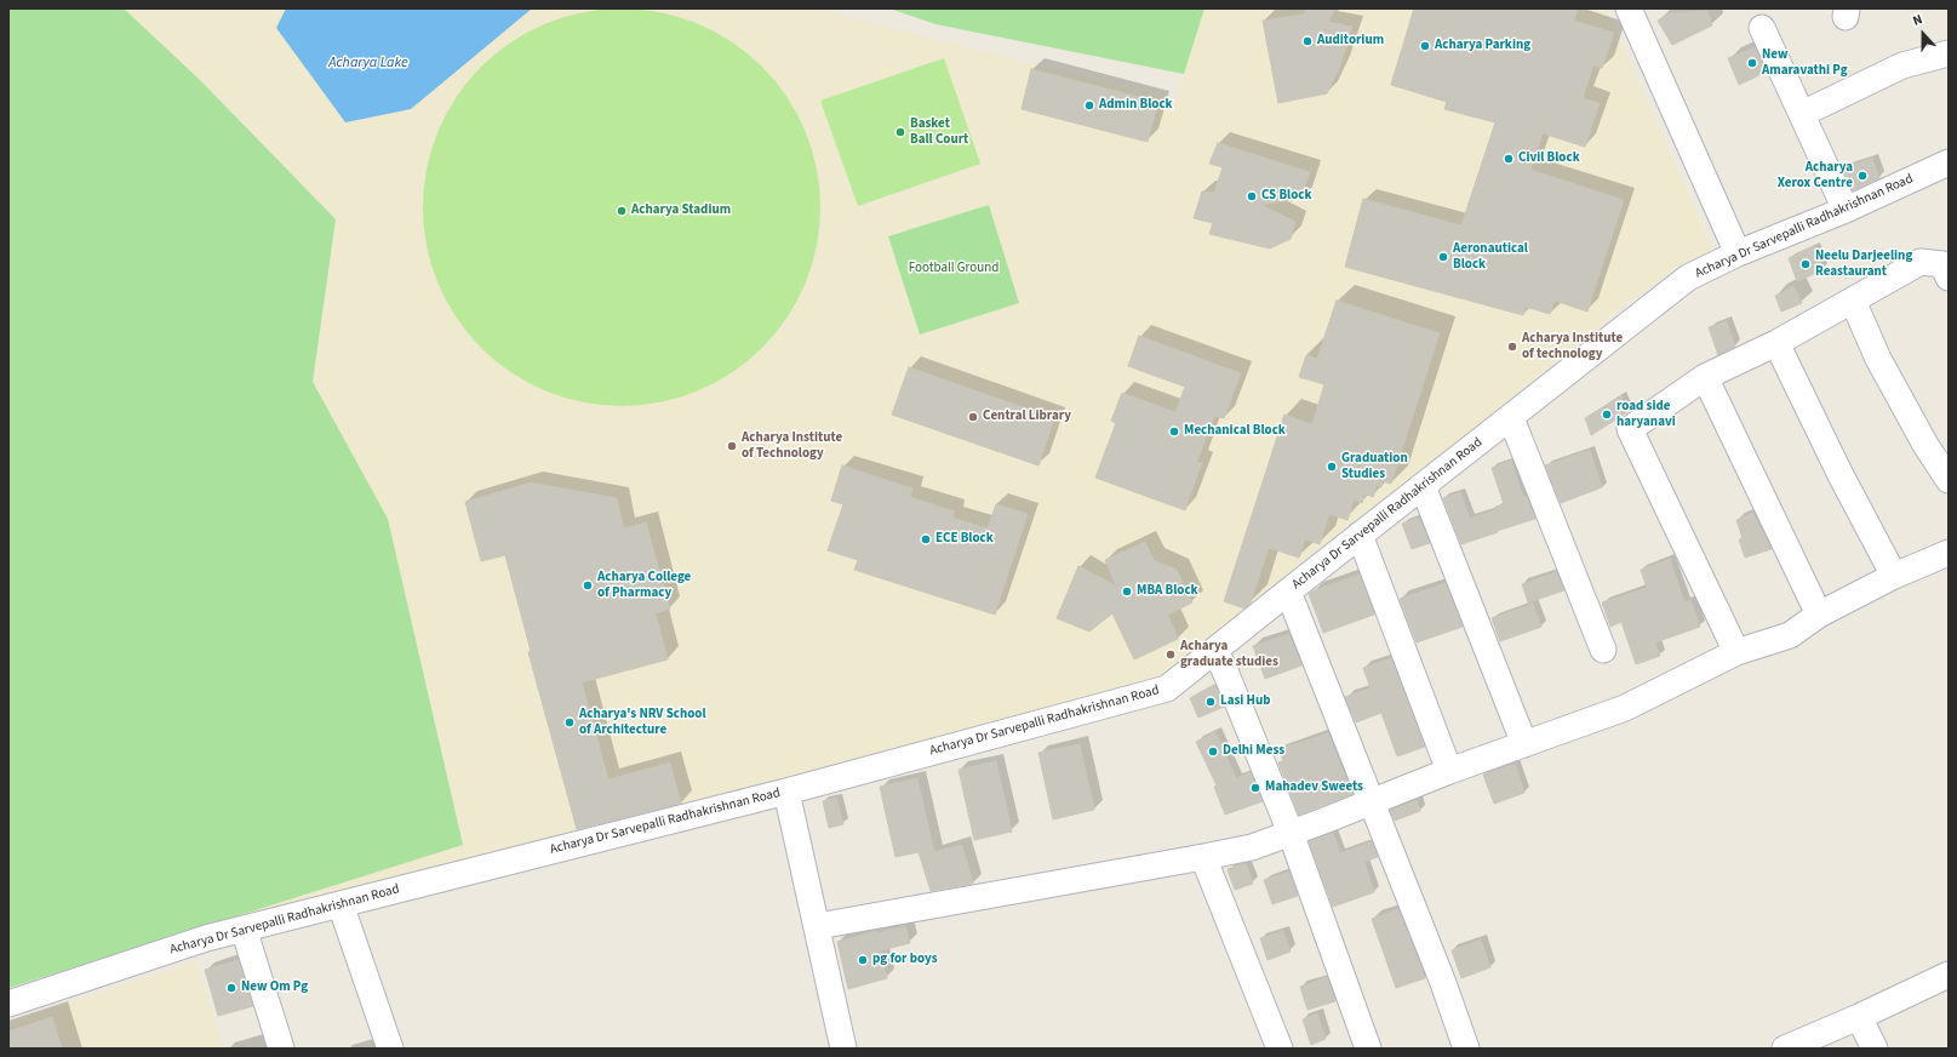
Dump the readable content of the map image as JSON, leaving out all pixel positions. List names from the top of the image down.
{
  "streets": {
    "street": ["Acharya Dr Sarvepalli Radhakrishnan Road"]
  },
  "water": ["Acharya Lake"],
  "parks": ["Football Ground"],
  "places": [
    "Auditorium",
    "Acharya Parking",
    "New Amaravathi Pg",
    "Admin Block",
    "Basket Ball Court",
    "Civil Block",
    "Acharya Xerox Centre",
    "CS Block",
    "Acharya Stadium",
    "Aeronautical Block",
    "Neelu Darjeeling Reastaurant",
    "Acharya Institute of technology",
    "road side haryanavi",
    "Central Library",
    "Mechanical Block",
    "Acharya Institute of Technology",
    "Graduation Studies",
    "ECE Block",
    "Acharya College of Pharmacy",
    "MBA Block",
    "Acharya graduate studies",
    "Lasi Hub",
    "Acharya's NRV School of Architecture",
    "Delhi Mess",
    "Mahadev Sweets",
    "pg for boys",
    "New Om Pg"
  ],
  "north": "top"
}
